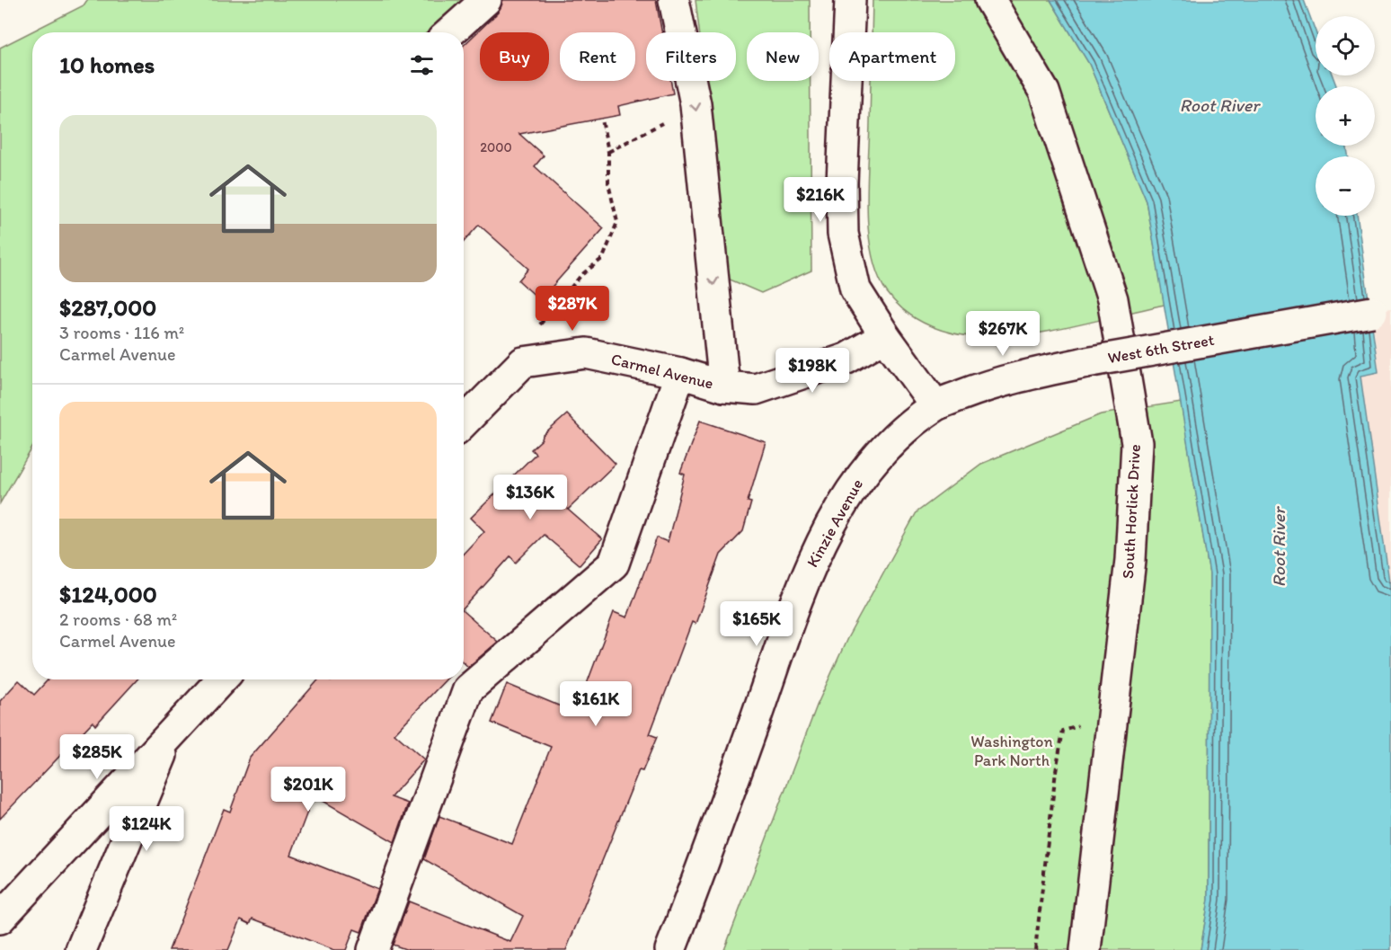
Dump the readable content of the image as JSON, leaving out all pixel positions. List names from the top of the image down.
{
  "streets": {
    "street": [
      "West 6th Street",
      "Carmel Avenue",
      "South Horlick Drive",
      "Kinzie Avenue"
    ]
  },
  "crossings": [
    ["West 6th Street", "Kinzie Avenue"]
  ],
  "water": ["Root River"],
  "parks": ["Washington Park North"],
  "house_numbers": ["2000"],
  "page": {
    "map_buttons": ["+", "−"],
    "chip": [
      "Buy",
      "Rent",
      "Filters",
      "New",
      "Apartment"
    ],
    "heading": "10 homes",
    "list": [
      {
        "name": "$287,000",
        "note": "3 rooms · 116 m² · Carmel Avenue"
      },
      {
        "name": "$124,000",
        "note": "2 rooms · 68 m² · Carmel Avenue"
      }
    ],
    "price": [
      "$216K",
      "$287K",
      "$267K",
      "$198K",
      "$136K",
      "$165K",
      "$161K",
      "$285K",
      "$201K",
      "$124K"
    ]
  }
}
